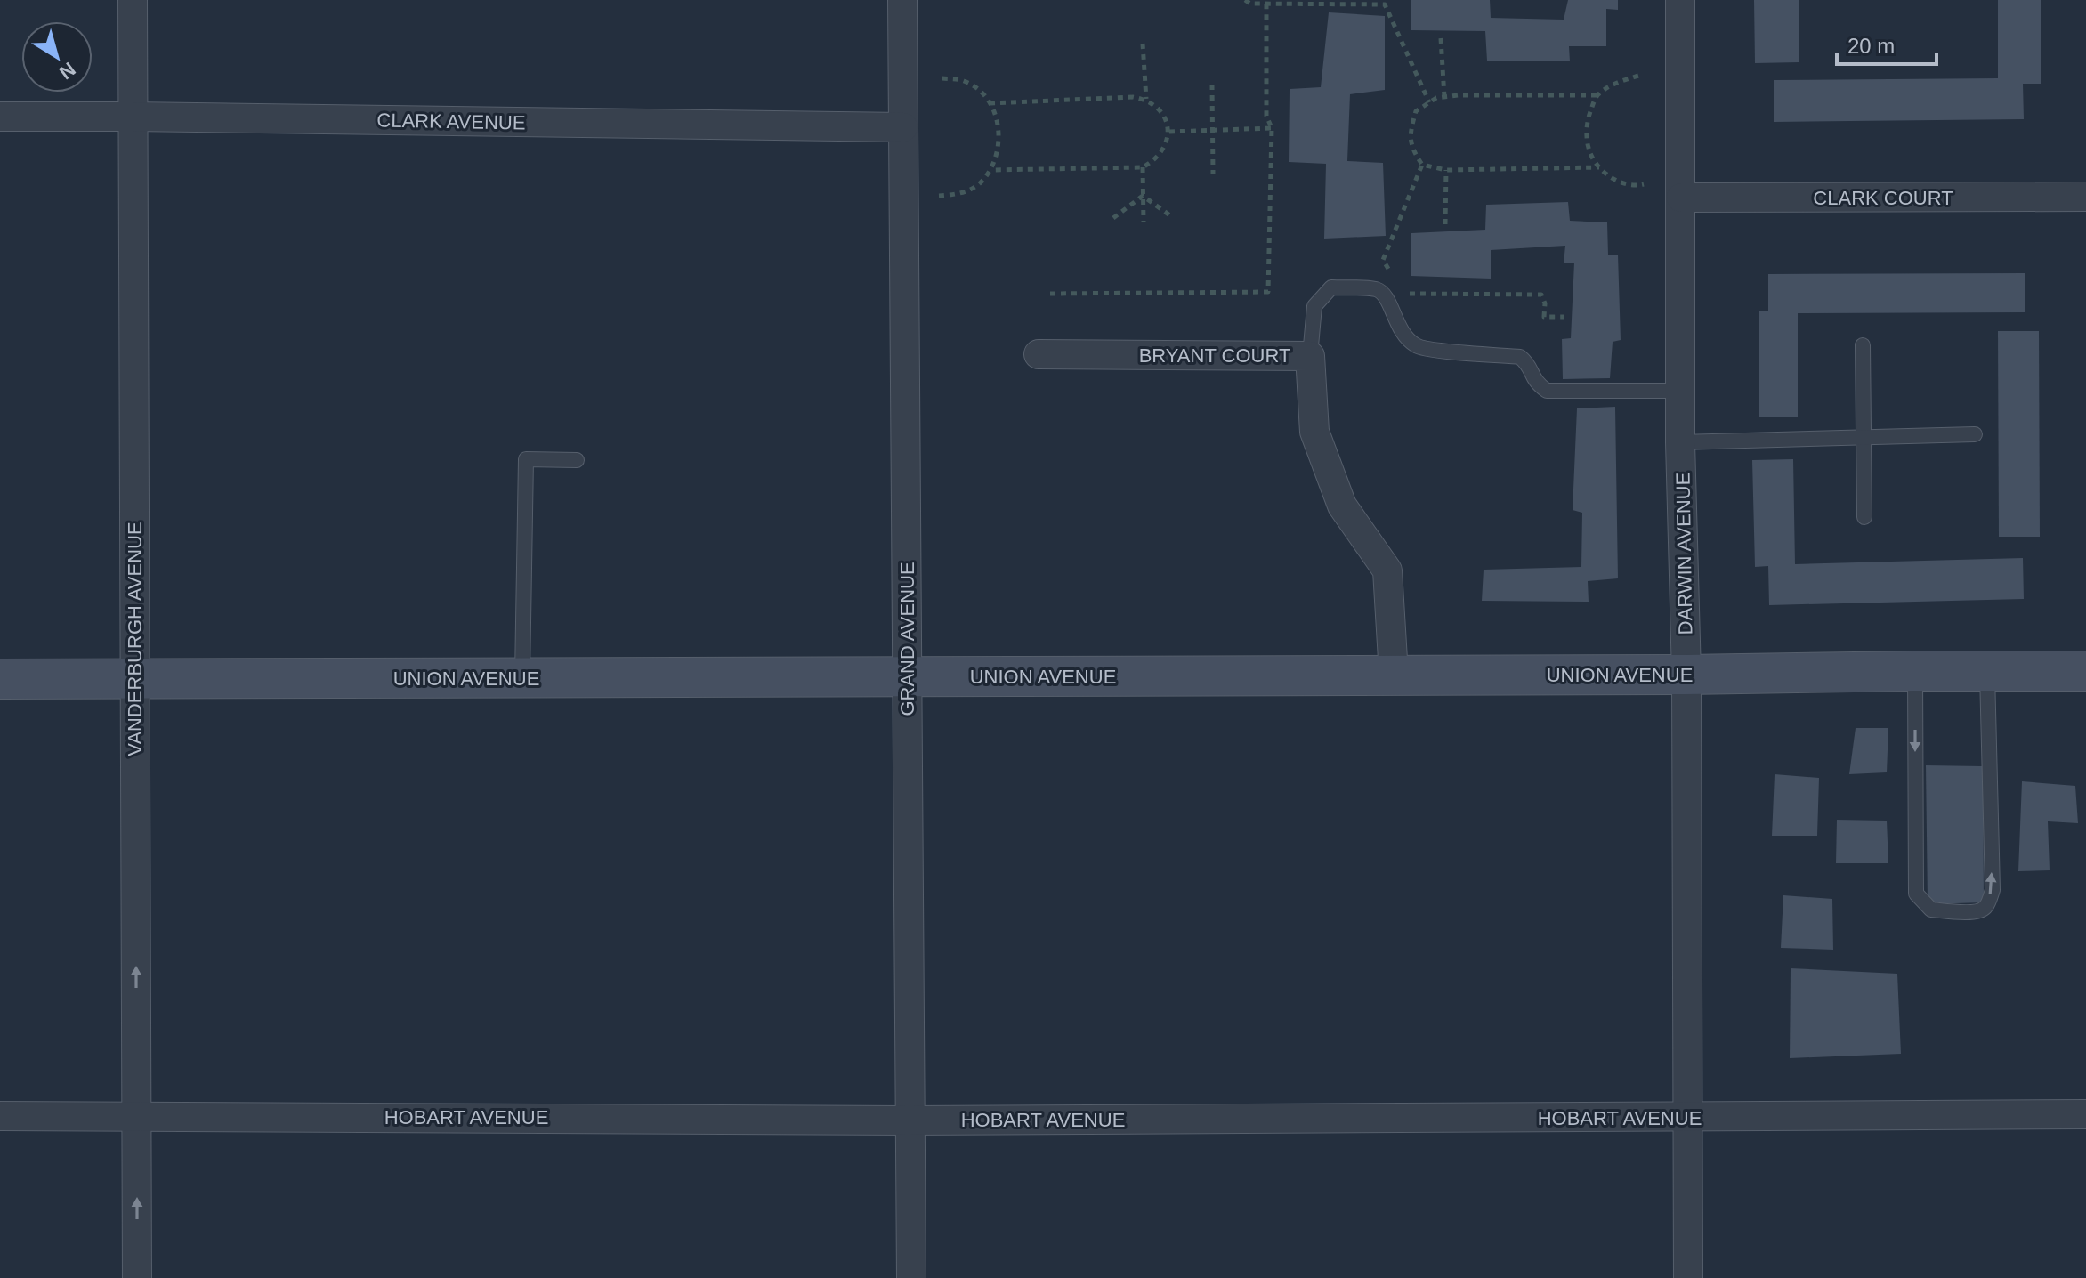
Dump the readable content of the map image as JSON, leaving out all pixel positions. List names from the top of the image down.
{
  "streets": {
    "main road": ["UNION AVENUE"],
    "street": [
      "CLARK AVENUE",
      "CLARK COURT",
      "BRYANT COURT",
      "DARWIN AVENUE",
      "VANDERBURGH AVENUE",
      "GRAND AVENUE",
      "HOBART AVENUE"
    ]
  },
  "crossings": [
    ["CLARK AVENUE", "VANDERBURGH AVENUE"],
    ["CLARK AVENUE", "GRAND AVENUE"],
    ["CLARK COURT", "DARWIN AVENUE"],
    ["BRYANT COURT", "UNION AVENUE"],
    ["DARWIN AVENUE", "UNION AVENUE"],
    ["DARWIN AVENUE", "HOBART AVENUE"],
    ["VANDERBURGH AVENUE", "UNION AVENUE"],
    ["VANDERBURGH AVENUE", "HOBART AVENUE"],
    ["GRAND AVENUE", "UNION AVENUE"],
    ["GRAND AVENUE", "HOBART AVENUE"]
  ],
  "one_way": ["VANDERBURGH AVENUE"],
  "scale_bar": "20 m",
  "north": "bottom right"
}
